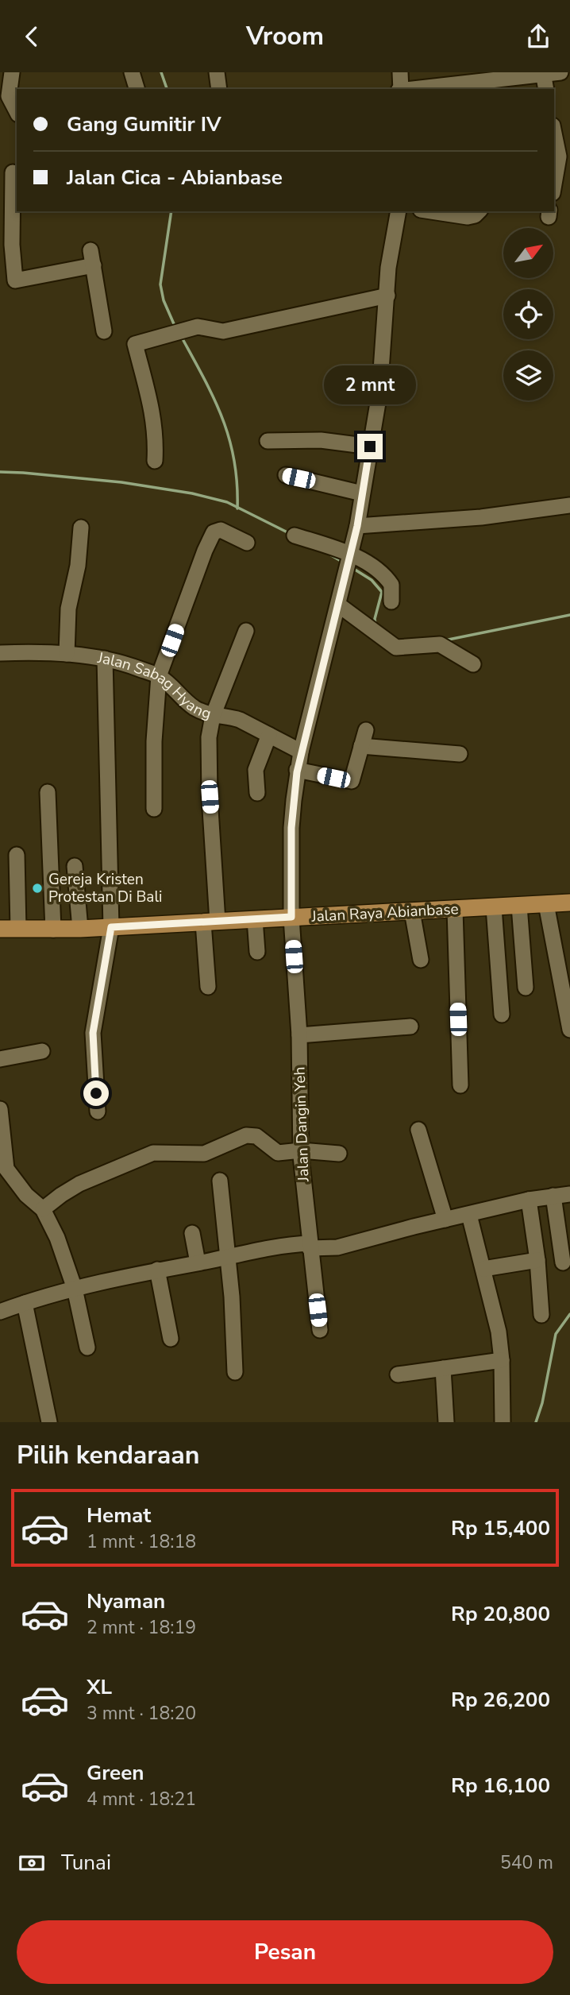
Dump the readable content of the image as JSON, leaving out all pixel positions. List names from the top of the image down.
{
  "streets": {
    "main road": ["Jalan Raya Abianbase"],
    "street": ["Jalan Sabag Hyang", "Jalan Dangin Yeh"]
  },
  "crossings": [
    ["Jalan Sabag Hyang", "Jalan Dangin Yeh"],
    ["Jalan Raya Abianbase", "Jalan Dangin Yeh"]
  ],
  "places": ["Gereja Kristen Protestan Di Bali"],
  "north": "top right",
  "page": {
    "header": "Vroom",
    "banner": ["Gang Gumitir IV", "Jalan Cica - Abianbase"],
    "bubble": "2 mnt",
    "heading": "Pilih kendaraan",
    "list": [
      {
        "name": "Hemat",
        "note": "1 mnt · 18:18",
        "value": "Rp 15,400"
      },
      {
        "name": "Nyaman",
        "note": "2 mnt · 18:19",
        "value": "Rp 20,800"
      },
      {
        "name": "XL",
        "note": "3 mnt · 18:20",
        "value": "Rp 26,200"
      },
      {
        "name": "Green",
        "note": "4 mnt · 18:21",
        "value": "Rp 16,100"
      }
    ],
    "pay": ["Tunai", "540 m"],
    "buttons": "Pesan"
  }
}
